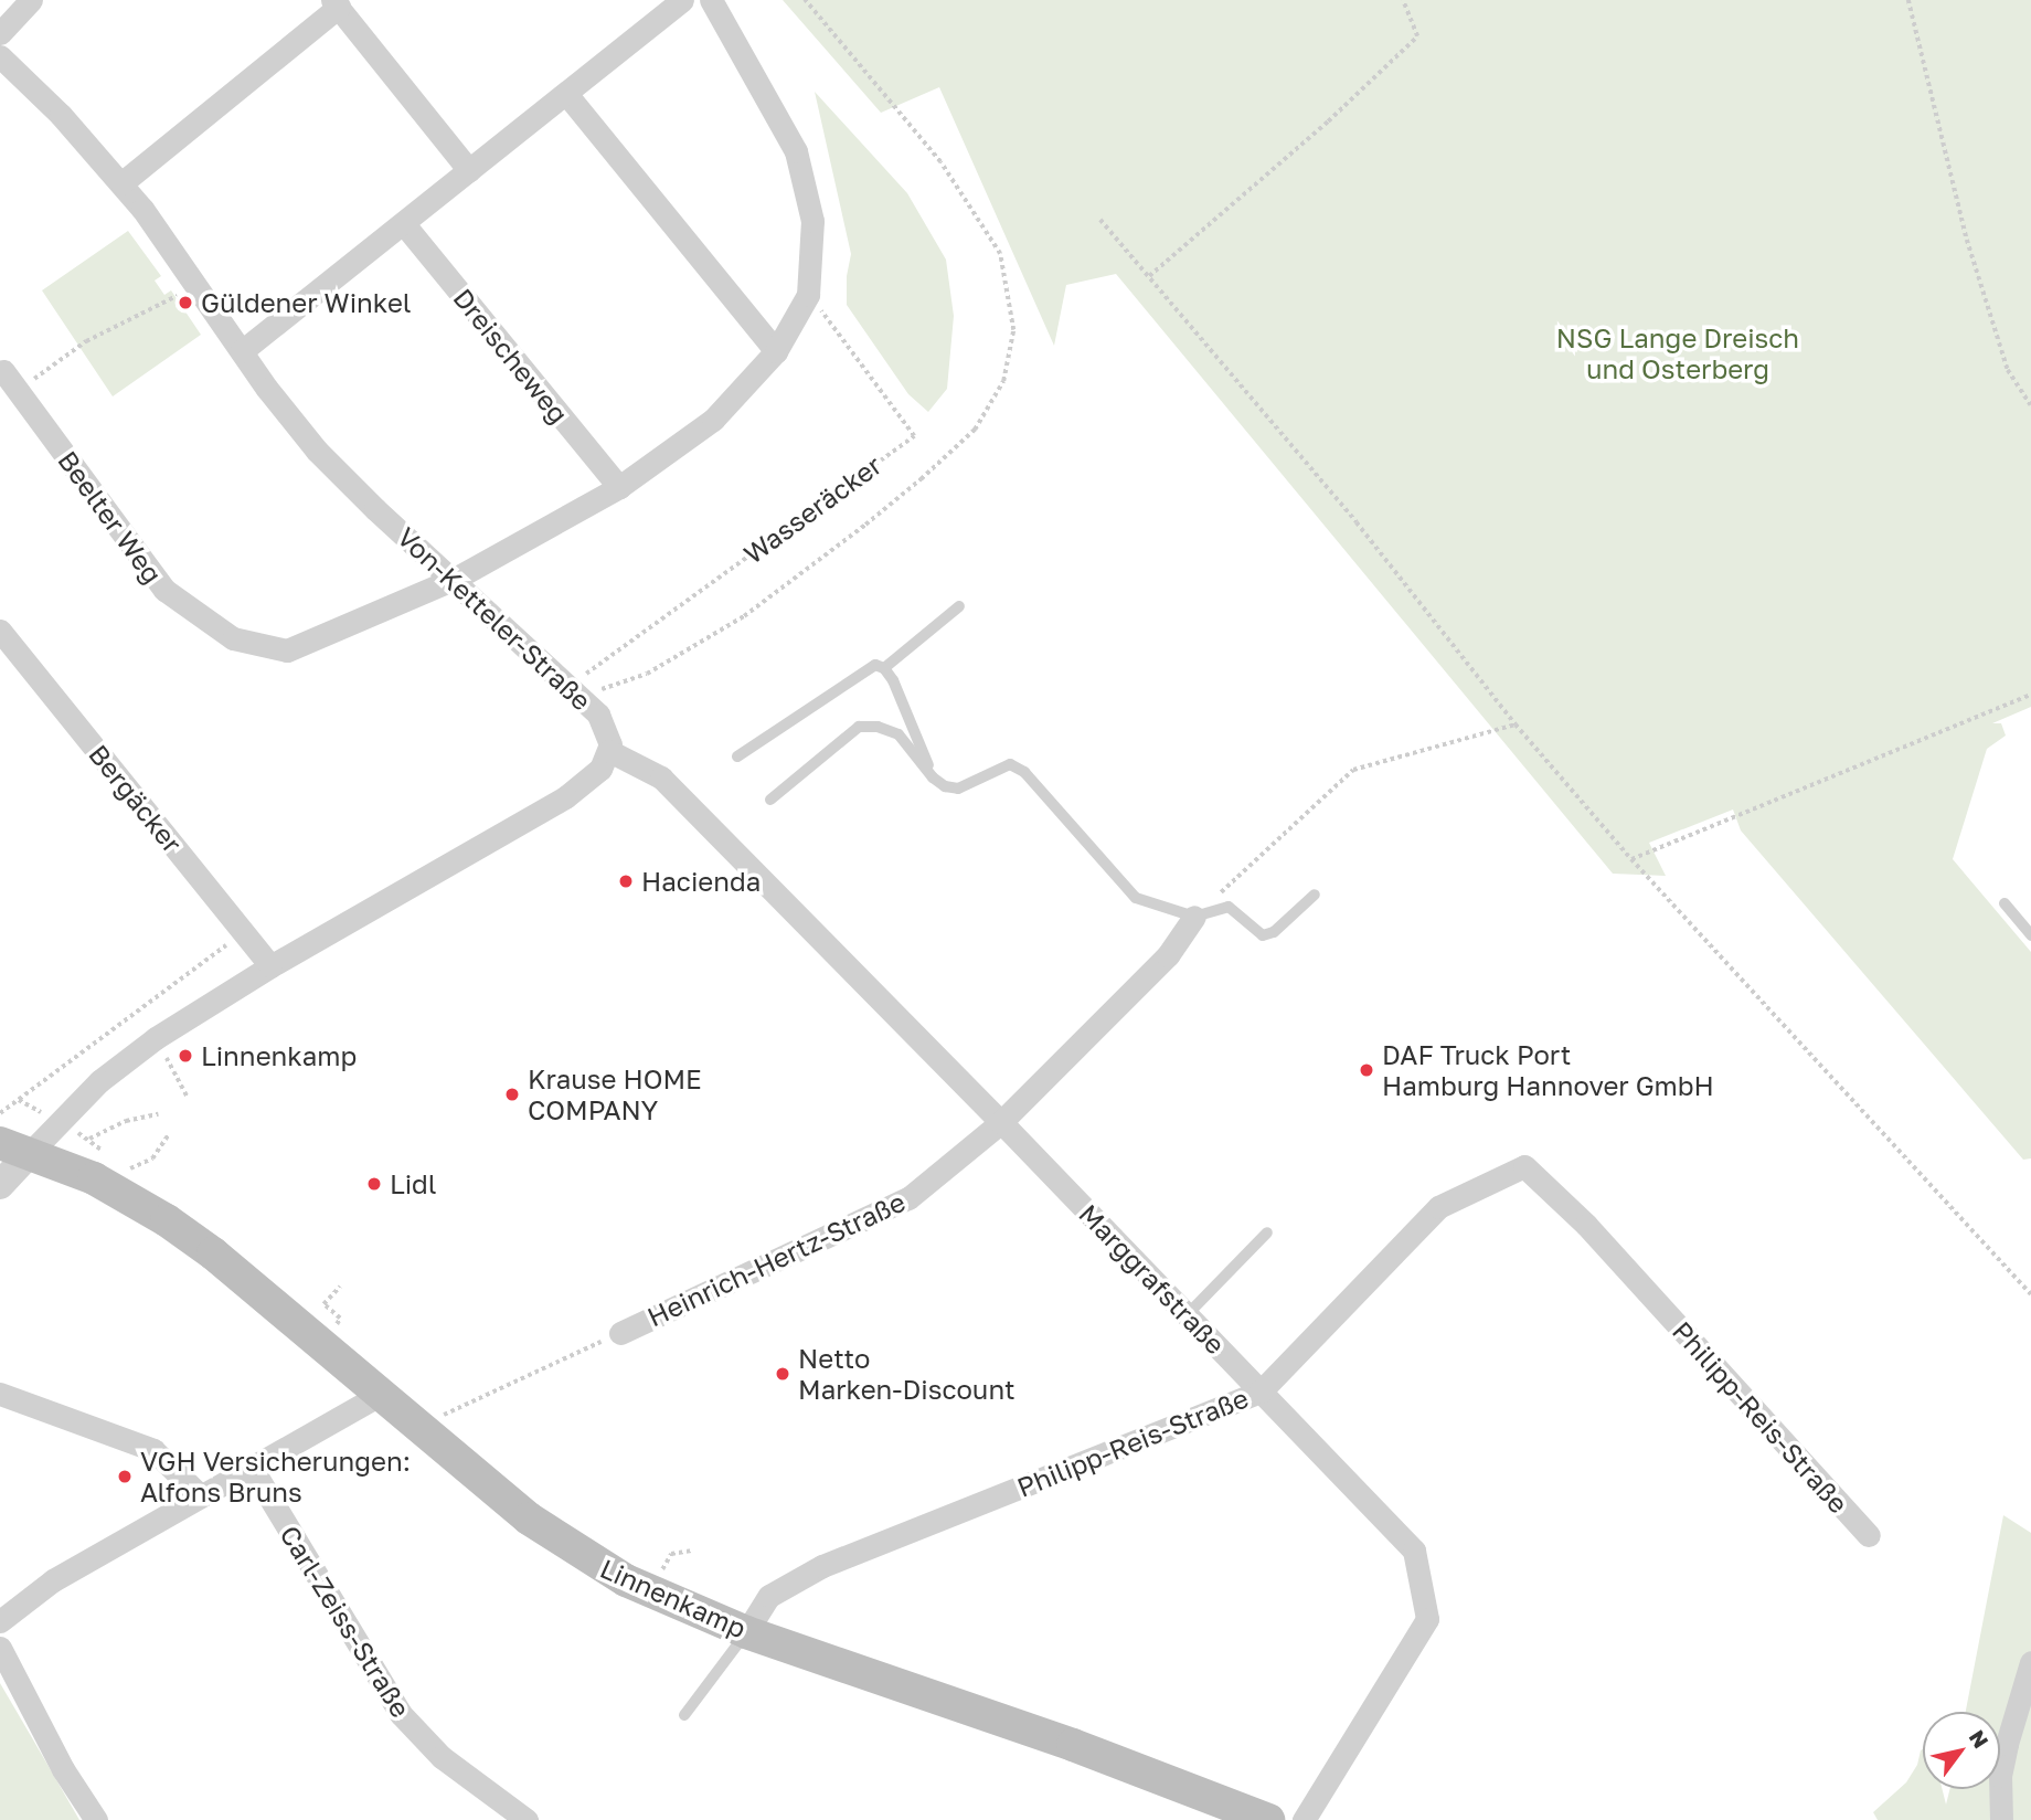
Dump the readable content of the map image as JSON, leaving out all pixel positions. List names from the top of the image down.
{
  "streets": {
    "main road": ["Linnenkamp"],
    "street": [
      "Dreischeweg",
      "Beelter Weg",
      "Von-Ketteler-Straße",
      "Bergäcker",
      "Heinrich-Hertz-Straße",
      "Marggrafstraße",
      "Philipp-Reis-Straße",
      "Carl-Zeiss-Straße"
    ],
    "path": ["Wasseräcker"]
  },
  "crossings": [
    ["Dreischeweg", "Beelter Weg"],
    ["Wasseräcker", "Beelter Weg"],
    ["Wasseräcker", "Von-Ketteler-Straße"],
    ["Beelter Weg", "Von-Ketteler-Straße"],
    ["Von-Ketteler-Straße", "Marggrafstraße"],
    ["Heinrich-Hertz-Straße", "Marggrafstraße"],
    ["Marggrafstraße", "Philipp-Reis-Straße"],
    ["Philipp-Reis-Straße", "Linnenkamp"]
  ],
  "parks": ["NSG Lange Dreisch und Osterberg"],
  "places": [
    "Güldener Winkel",
    "Hacienda",
    "Linnenkamp",
    "DAF Truck Port Hamburg Hannover GmbH",
    "Krause HOME COMPANY",
    "Lidl",
    "Netto Marken-Discount",
    "VGH Versicherungen: Alfons Bruns"
  ],
  "north": "top right"
}
